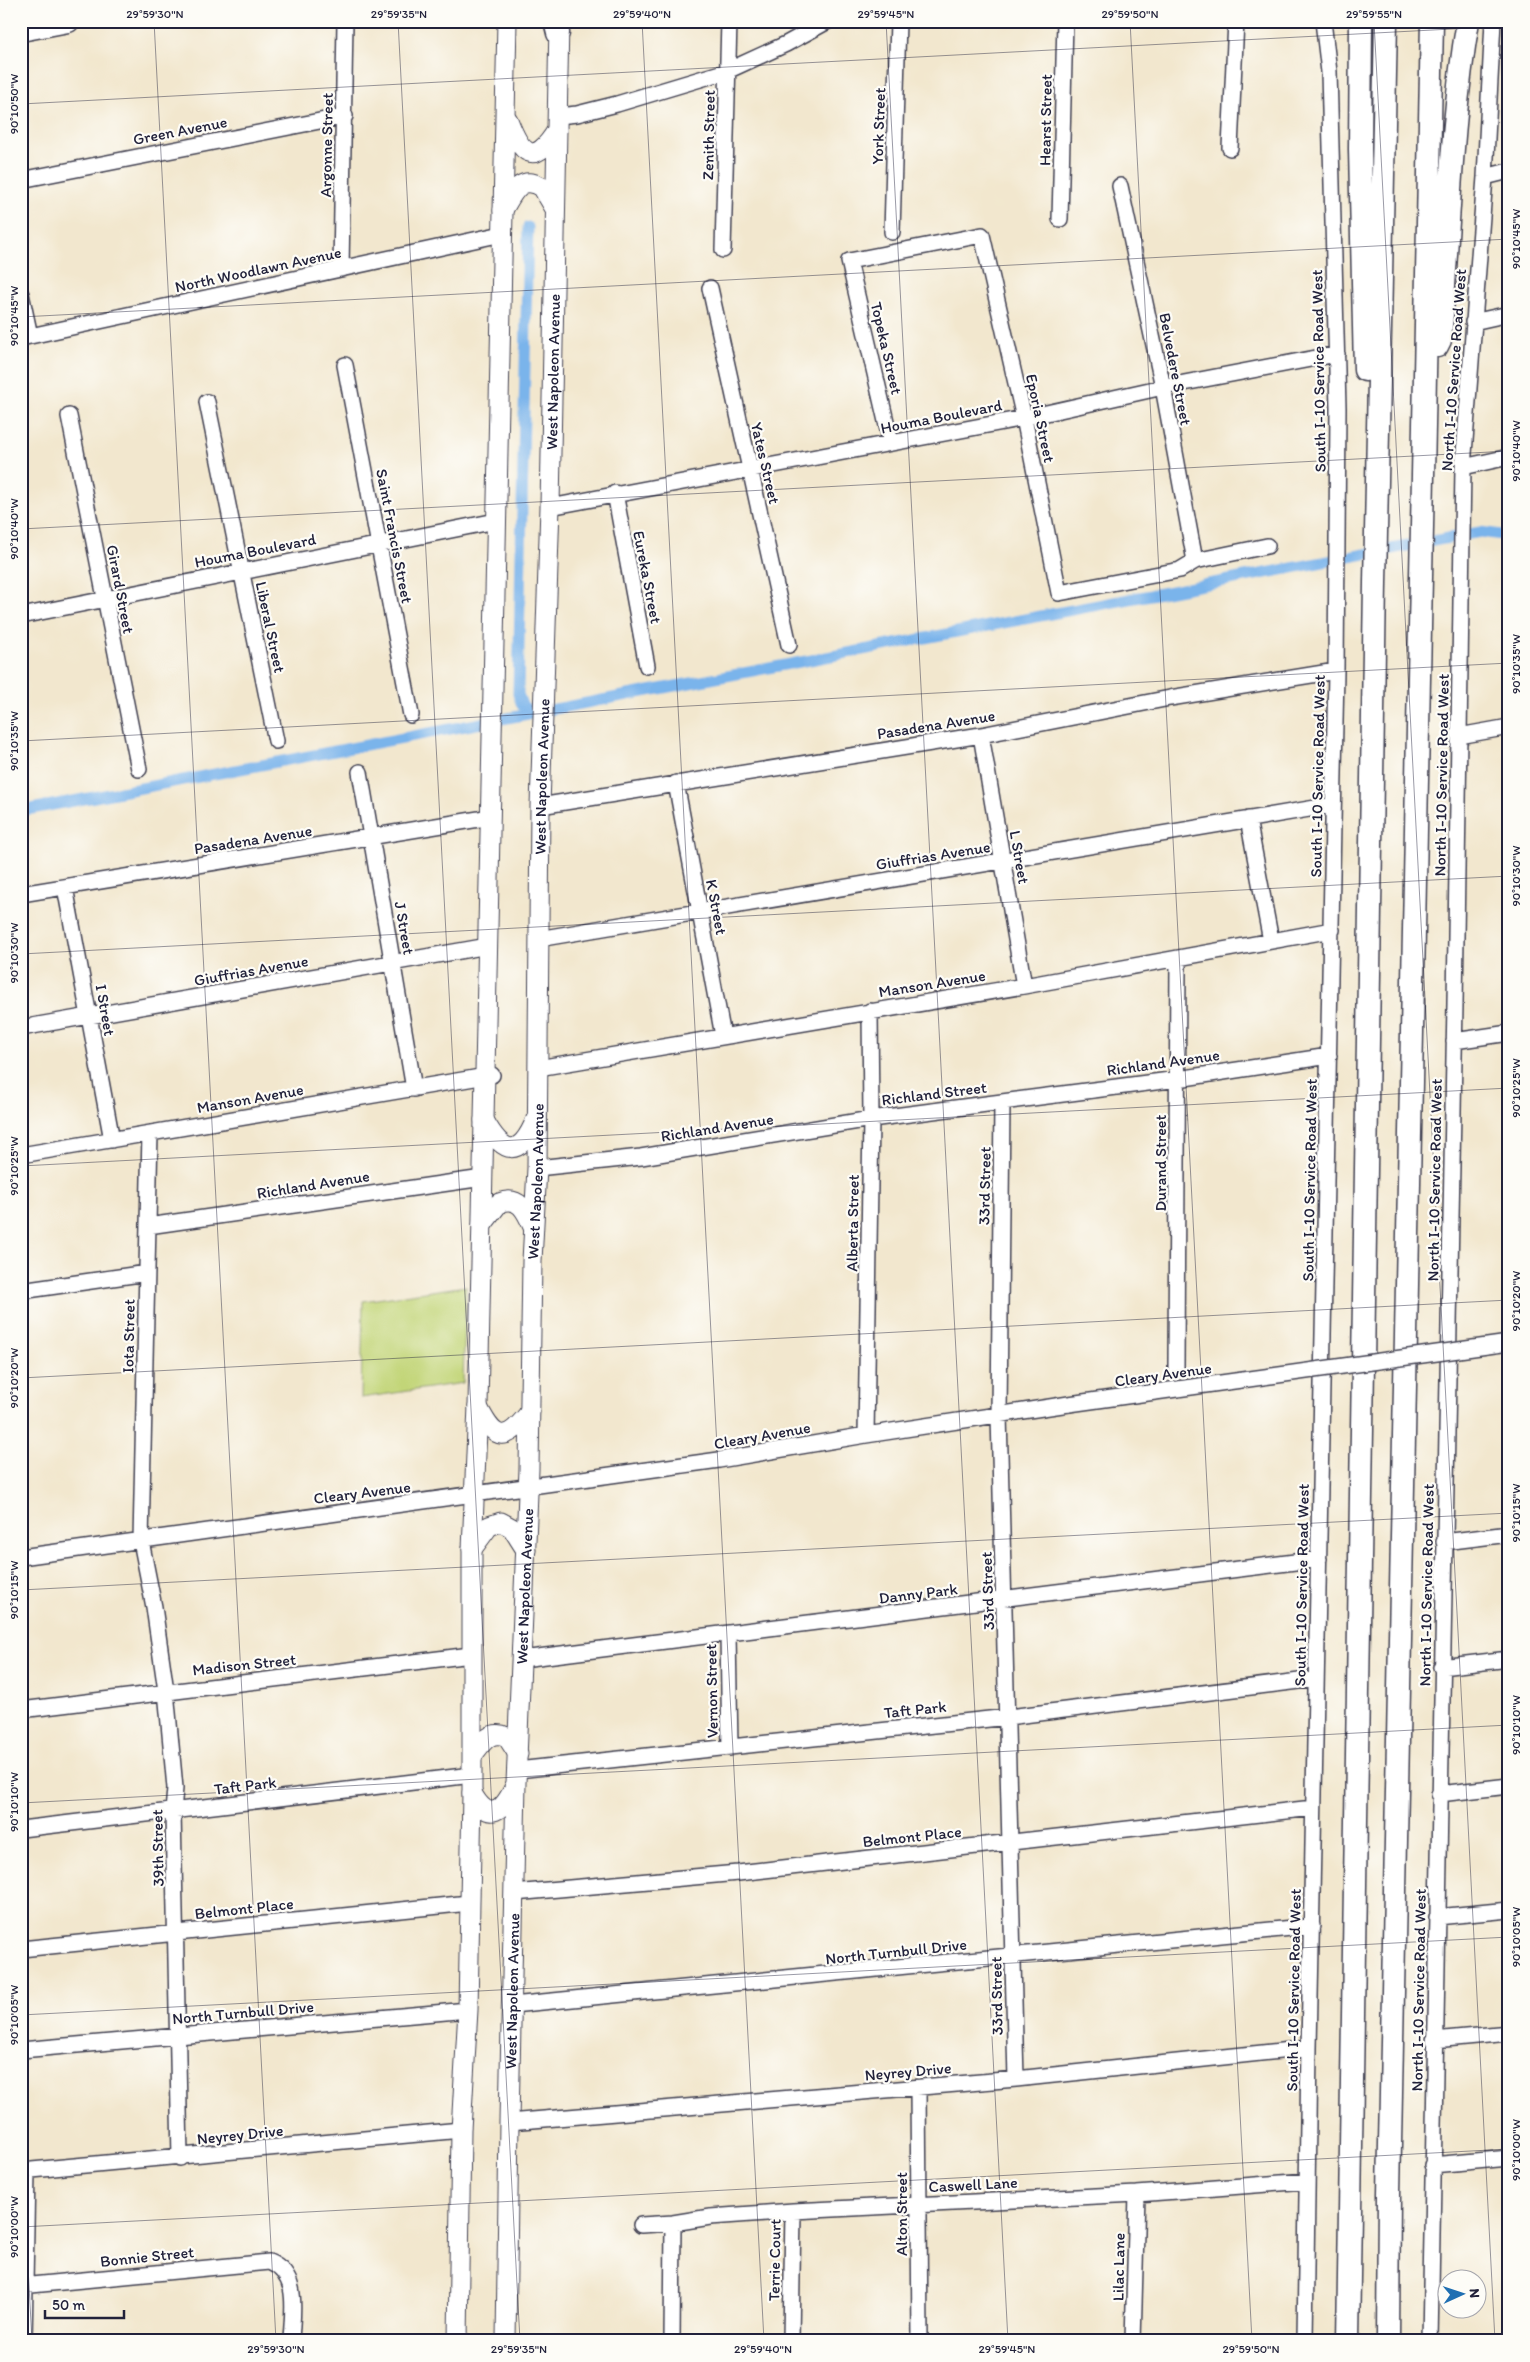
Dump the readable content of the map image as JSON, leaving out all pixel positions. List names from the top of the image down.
{
  "streets": {
    "main road": ["West Napoleon Avenue"],
    "street": [
      "Hearst Street",
      "York Street",
      "Green Avenue",
      "Zenith Street",
      "Argonne Street",
      "North Woodlawn Avenue",
      "Topeka Street",
      "Belvedere Street",
      "North I-10 Service Road West",
      "South I-10 Service Road West",
      "Houma Boulevard",
      "Eporia Street",
      "Yates Street",
      "Saint Francis Street",
      "Eureka Street",
      "Girard Street",
      "Liberal Street",
      "Pasadena Avenue",
      "Giuffrias Avenue",
      "L Street",
      "K Street",
      "J Street",
      "Manson Avenue",
      "I Street",
      "Richland Avenue",
      "Richland Street",
      "Durand Street",
      "33rd Street",
      "Alberta Street",
      "Iota Street",
      "Cleary Avenue",
      "Danny Park",
      "Madison Street",
      "Vernon Street",
      "Taft Park",
      "Belmont Place",
      "39th Street",
      "North Turnbull Drive",
      "Neyrey Drive",
      "Caswell Lane",
      "Alton Street",
      "Bonnie Street",
      "Terrie Court",
      "Lilac Lane"
    ]
  },
  "crossings": [
    ["Green Avenue", "Argonne Street"],
    ["Argonne Street", "North Woodlawn Avenue"],
    ["Topeka Street", "Houma Boulevard"],
    ["Topeka Street", "Eporia Street"],
    ["Belvedere Street", "Houma Boulevard"],
    ["Belvedere Street", "Eporia Street"],
    ["West Napoleon Avenue", "Houma Boulevard"],
    ["West Napoleon Avenue", "Pasadena Avenue"],
    ["West Napoleon Avenue", "Giuffrias Avenue"],
    ["West Napoleon Avenue", "Manson Avenue"],
    ["West Napoleon Avenue", "Richland Avenue"],
    ["West Napoleon Avenue", "Cleary Avenue"],
    ["West Napoleon Avenue", "Danny Park"],
    ["West Napoleon Avenue", "Taft Park"],
    ["West Napoleon Avenue", "Belmont Place"],
    ["West Napoleon Avenue", "North Turnbull Drive"],
    ["West Napoleon Avenue", "Neyrey Drive"],
    ["South I-10 Service Road West", "Houma Boulevard"],
    ["South I-10 Service Road West", "Pasadena Avenue"],
    ["South I-10 Service Road West", "Giuffrias Avenue"],
    ["South I-10 Service Road West", "Manson Avenue"],
    ["South I-10 Service Road West", "Richland Avenue"],
    ["South I-10 Service Road West", "Danny Park"],
    ["South I-10 Service Road West", "Taft Park"],
    ["South I-10 Service Road West", "Belmont Place"],
    ["South I-10 Service Road West", "North Turnbull Drive"],
    ["South I-10 Service Road West", "Neyrey Drive"],
    ["South I-10 Service Road West", "Caswell Lane"],
    ["Houma Boulevard", "Eporia Street"],
    ["Houma Boulevard", "Yates Street"],
    ["Houma Boulevard", "Saint Francis Street"],
    ["Houma Boulevard", "Eureka Street"],
    ["Houma Boulevard", "Girard Street"],
    ["Houma Boulevard", "Liberal Street"],
    ["Pasadena Avenue", "L Street"],
    ["Pasadena Avenue", "K Street"],
    ["Pasadena Avenue", "J Street"],
    ["Pasadena Avenue", "I Street"],
    ["Giuffrias Avenue", "L Street"],
    ["Giuffrias Avenue", "K Street"],
    ["Giuffrias Avenue", "J Street"],
    ["Giuffrias Avenue", "I Street"],
    ["L Street", "Manson Avenue"],
    ["K Street", "Manson Avenue"],
    ["J Street", "Manson Avenue"],
    ["Manson Avenue", "I Street"],
    ["Manson Avenue", "Durand Street"],
    ["Manson Avenue", "Alberta Street"],
    ["Manson Avenue", "Iota Street"],
    ["Richland Avenue", "Richland Street"],
    ["Richland Avenue", "Durand Street"],
    ["Richland Avenue", "33rd Street"],
    ["Richland Avenue", "Alberta Street"],
    ["Richland Avenue", "Iota Street"],
    ["Richland Street", "33rd Street"],
    ["Richland Street", "Alberta Street"],
    ["33rd Street", "Cleary Avenue"],
    ["33rd Street", "Danny Park"],
    ["33rd Street", "Taft Park"],
    ["33rd Street", "Belmont Place"],
    ["33rd Street", "North Turnbull Drive"],
    ["33rd Street", "Neyrey Drive"],
    ["Alberta Street", "Cleary Avenue"],
    ["Iota Street", "Cleary Avenue"],
    ["Iota Street", "39th Street"],
    ["Cleary Avenue", "39th Street"],
    ["Danny Park", "Vernon Street"],
    ["Madison Street", "39th Street"],
    ["Vernon Street", "Taft Park"],
    ["Taft Park", "39th Street"],
    ["Belmont Place", "39th Street"],
    ["39th Street", "North Turnbull Drive"],
    ["39th Street", "Neyrey Drive"],
    ["Neyrey Drive", "Alton Street"],
    ["Caswell Lane", "Alton Street"],
    ["Caswell Lane", "Terrie Court"],
    ["Caswell Lane", "Lilac Lane"]
  ],
  "scale_bar": "50 m",
  "north": "right",
  "coordinates": [
    "29°59'30\"N",
    "29°59'35\"N",
    "29°59'40\"N",
    "29°59'45\"N",
    "29°59'50\"N",
    "29°59'55\"N",
    "90°10'50\"W",
    "90°10'45\"W",
    "90°10'40\"W",
    "90°10'35\"W",
    "90°10'30\"W",
    "90°10'25\"W",
    "90°10'20\"W",
    "90°10'15\"W",
    "90°10'10\"W",
    "90°10'05\"W",
    "90°10'00\"W"
  ]
}
